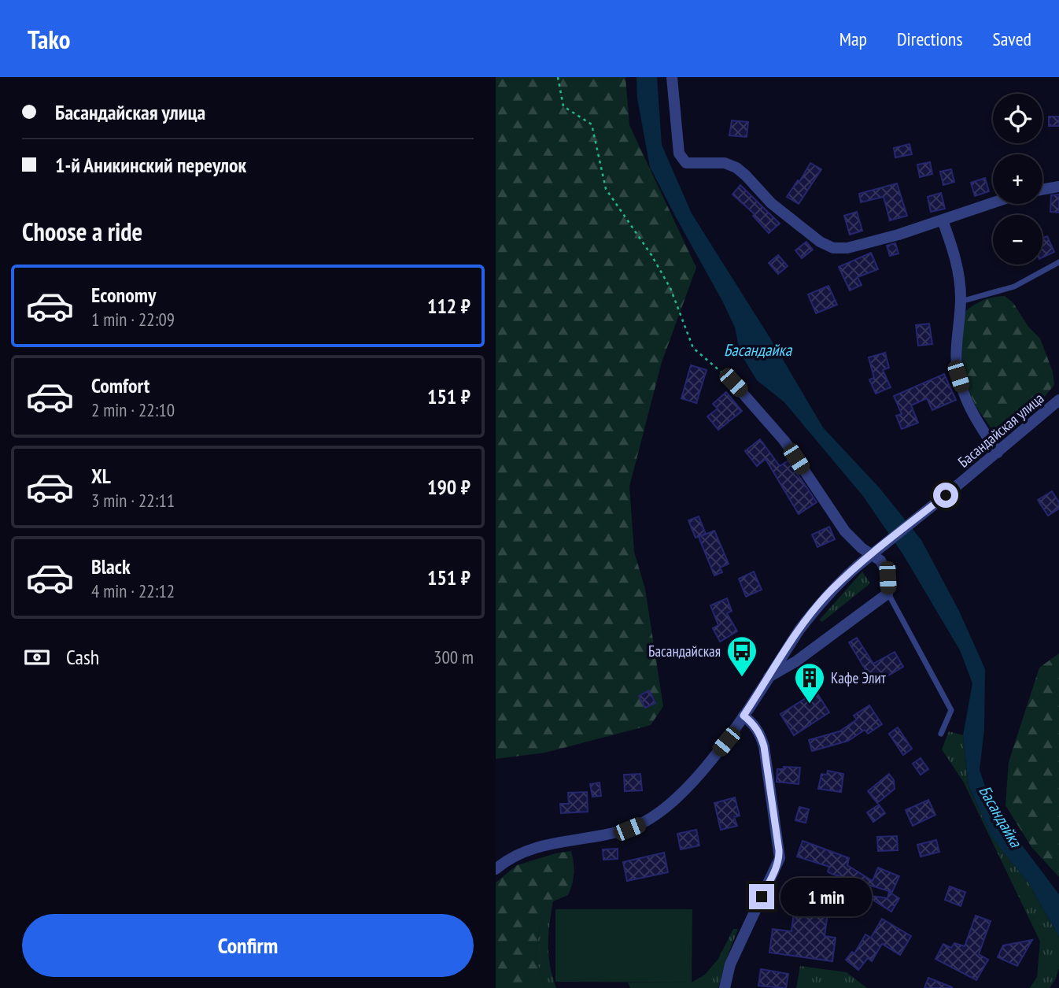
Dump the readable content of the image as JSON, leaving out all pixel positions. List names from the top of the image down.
{
  "streets": {
    "street": ["Басандайская улица"]
  },
  "water": ["Басандайка"],
  "places": {
    "bus stop": ["Басандайская"],
    "building": ["Кафе Элит"]
  },
  "page": {
    "header": "Tako",
    "nav": ["Map", "Directions", "Saved"],
    "banner": ["Басандайская улица", "1-й Аникинский переулок"],
    "map_buttons": ["+", "−"],
    "heading": "Choose a ride",
    "list": [
      {
        "name": "Economy",
        "note": "1 min · 22:09",
        "value": "112 ₽"
      },
      {
        "name": "Comfort",
        "note": "2 min · 22:10",
        "value": "151 ₽"
      },
      {
        "name": "XL",
        "note": "3 min · 22:11",
        "value": "190 ₽"
      },
      {
        "name": "Black",
        "note": "4 min · 22:12",
        "value": "151 ₽"
      }
    ],
    "pay": ["Cash", "300 m"],
    "bubble": "1 min",
    "buttons": "Confirm"
  }
}
